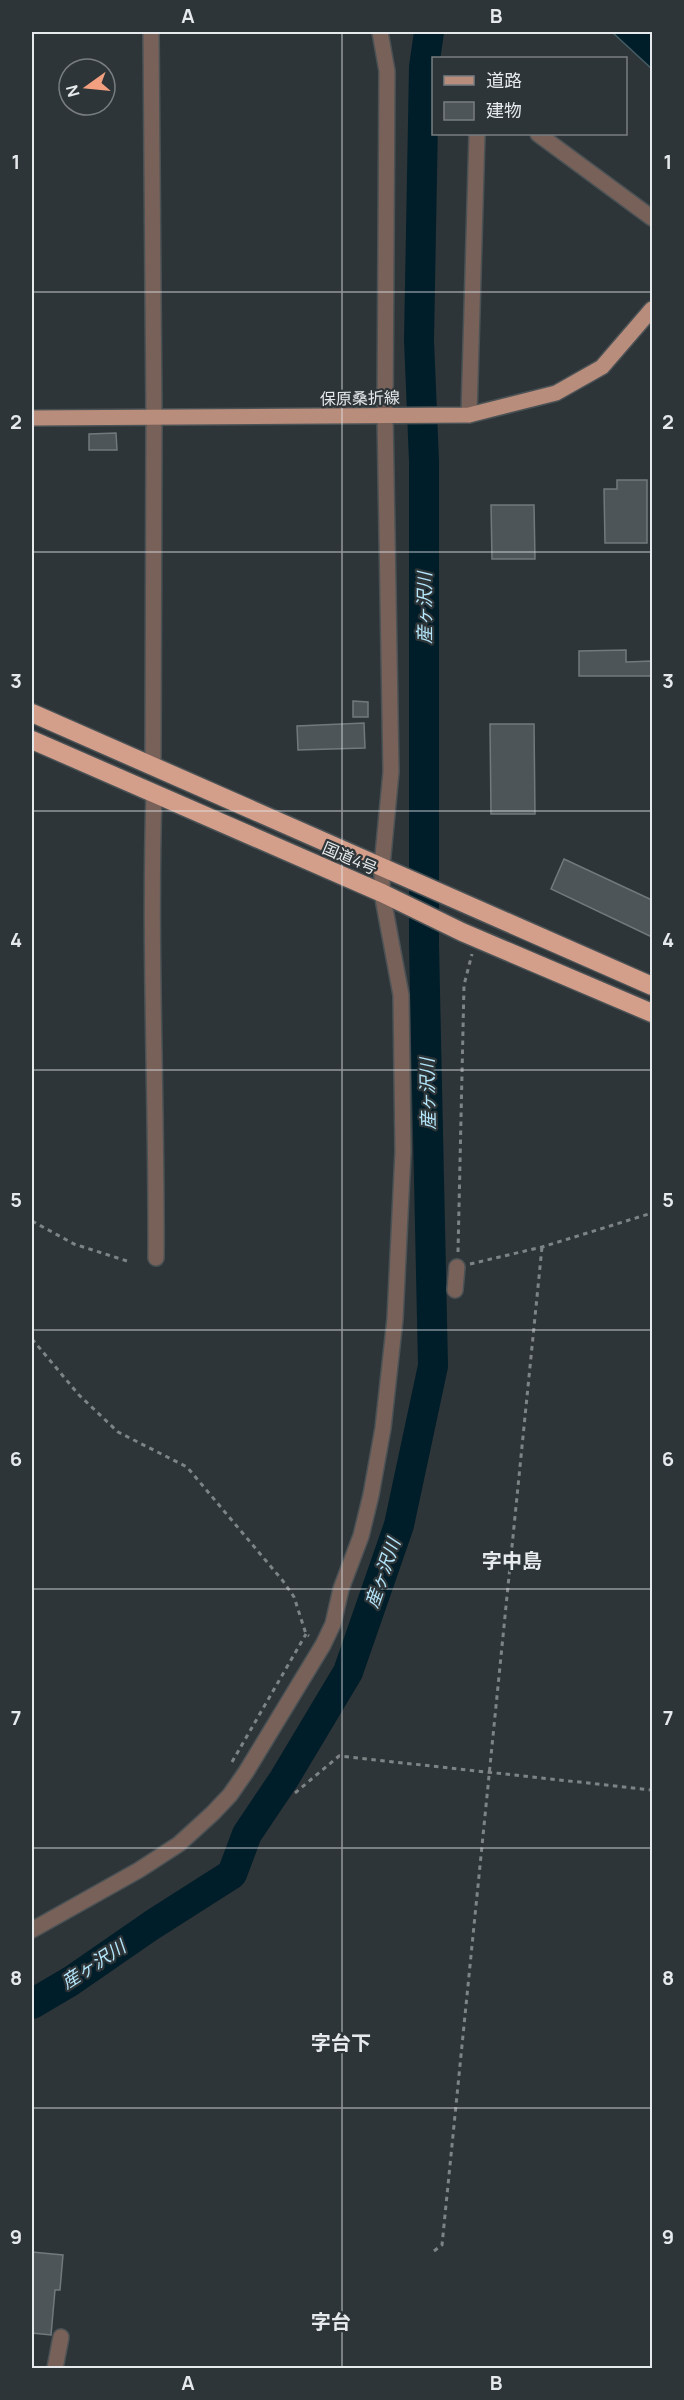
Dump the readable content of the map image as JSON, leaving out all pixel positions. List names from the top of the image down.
{
  "streets": {
    "highway": ["国道4号"],
    "main road": ["保原桑折線"]
  },
  "districts": ["字中島", "字台下", "字台"],
  "water": ["産ヶ沢川"],
  "legend": ["道路", "建物"],
  "north": "left",
  "grid": {
    "columns": ["A", "B"],
    "rows": [
      "1",
      "2",
      "3",
      "4",
      "5",
      "6",
      "7",
      "8",
      "9"
    ]
  }
}
